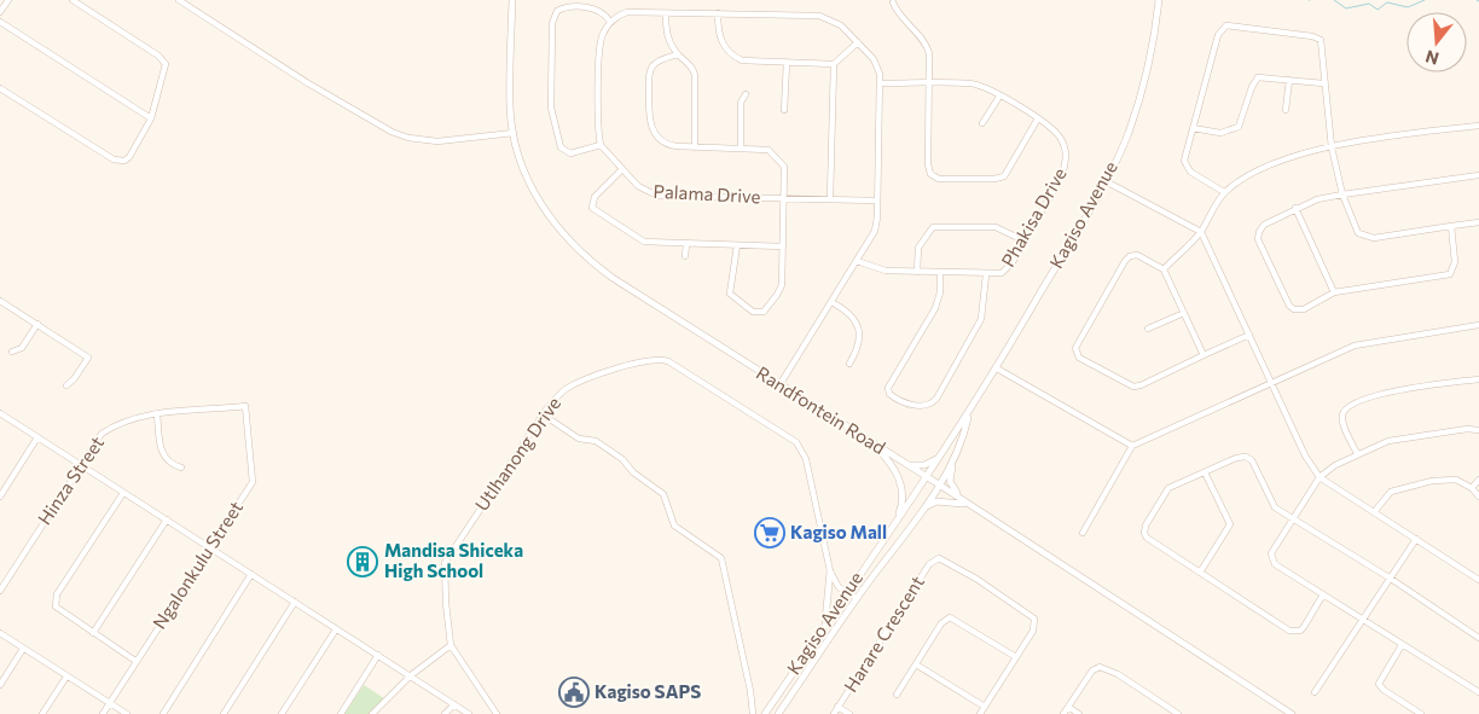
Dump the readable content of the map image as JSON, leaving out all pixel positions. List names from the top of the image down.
{
  "streets": {
    "street": [
      "Palama Drive",
      "Kagiso Avenue",
      "Phakisa Drive",
      "Randfontein Road",
      "Utlhanong Drive",
      "Hinza Street",
      "Ngalonkulu Street",
      "Harare Crescent"
    ]
  },
  "crossings": [
    ["Kagiso Avenue", "Randfontein Road"],
    ["Kagiso Avenue", "Utlhanong Drive"],
    ["Hinza Street", "Ngalonkulu Street"]
  ],
  "places": {
    "supermarket": ["Kagiso Mall"],
    "building": ["Mandisa Shiceka High School"],
    "public building": ["Kagiso SAPS"]
  },
  "north": "bottom"
}
